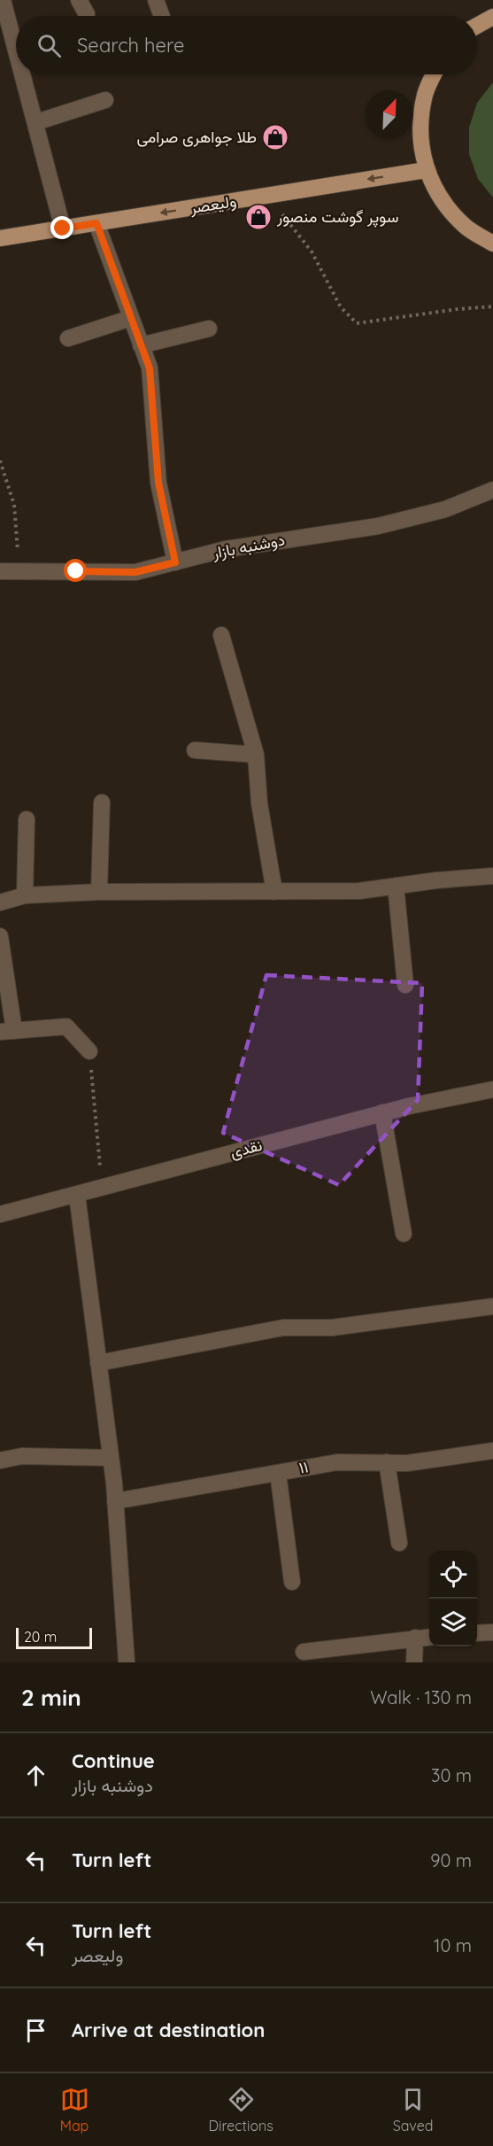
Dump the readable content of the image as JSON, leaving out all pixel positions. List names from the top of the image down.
{
  "streets": {
    "main road": ["ولیعصر"],
    "street": ["دوشنبه بازار", "نقدی", "۱۱"]
  },
  "one_way": ["ولیعصر"],
  "places": {
    "shop": ["طلا جواهری صرامی", "سوپر گوشت منصور"]
  },
  "scale_bar": "20 m",
  "north": "top right",
  "page": {
    "search": "Search here",
    "scale": "20 m",
    "heading": ["2 min", "Walk · 130 m"],
    "list": [
      ["Continue", "دوشنبه بازار", "30 m"],
      ["Turn left", "90 m"],
      ["Turn left", "ولیعصر", "10 m"],
      "Arrive at destination"
    ],
    "nav": ["Map", "Directions", "Saved"]
  }
}
